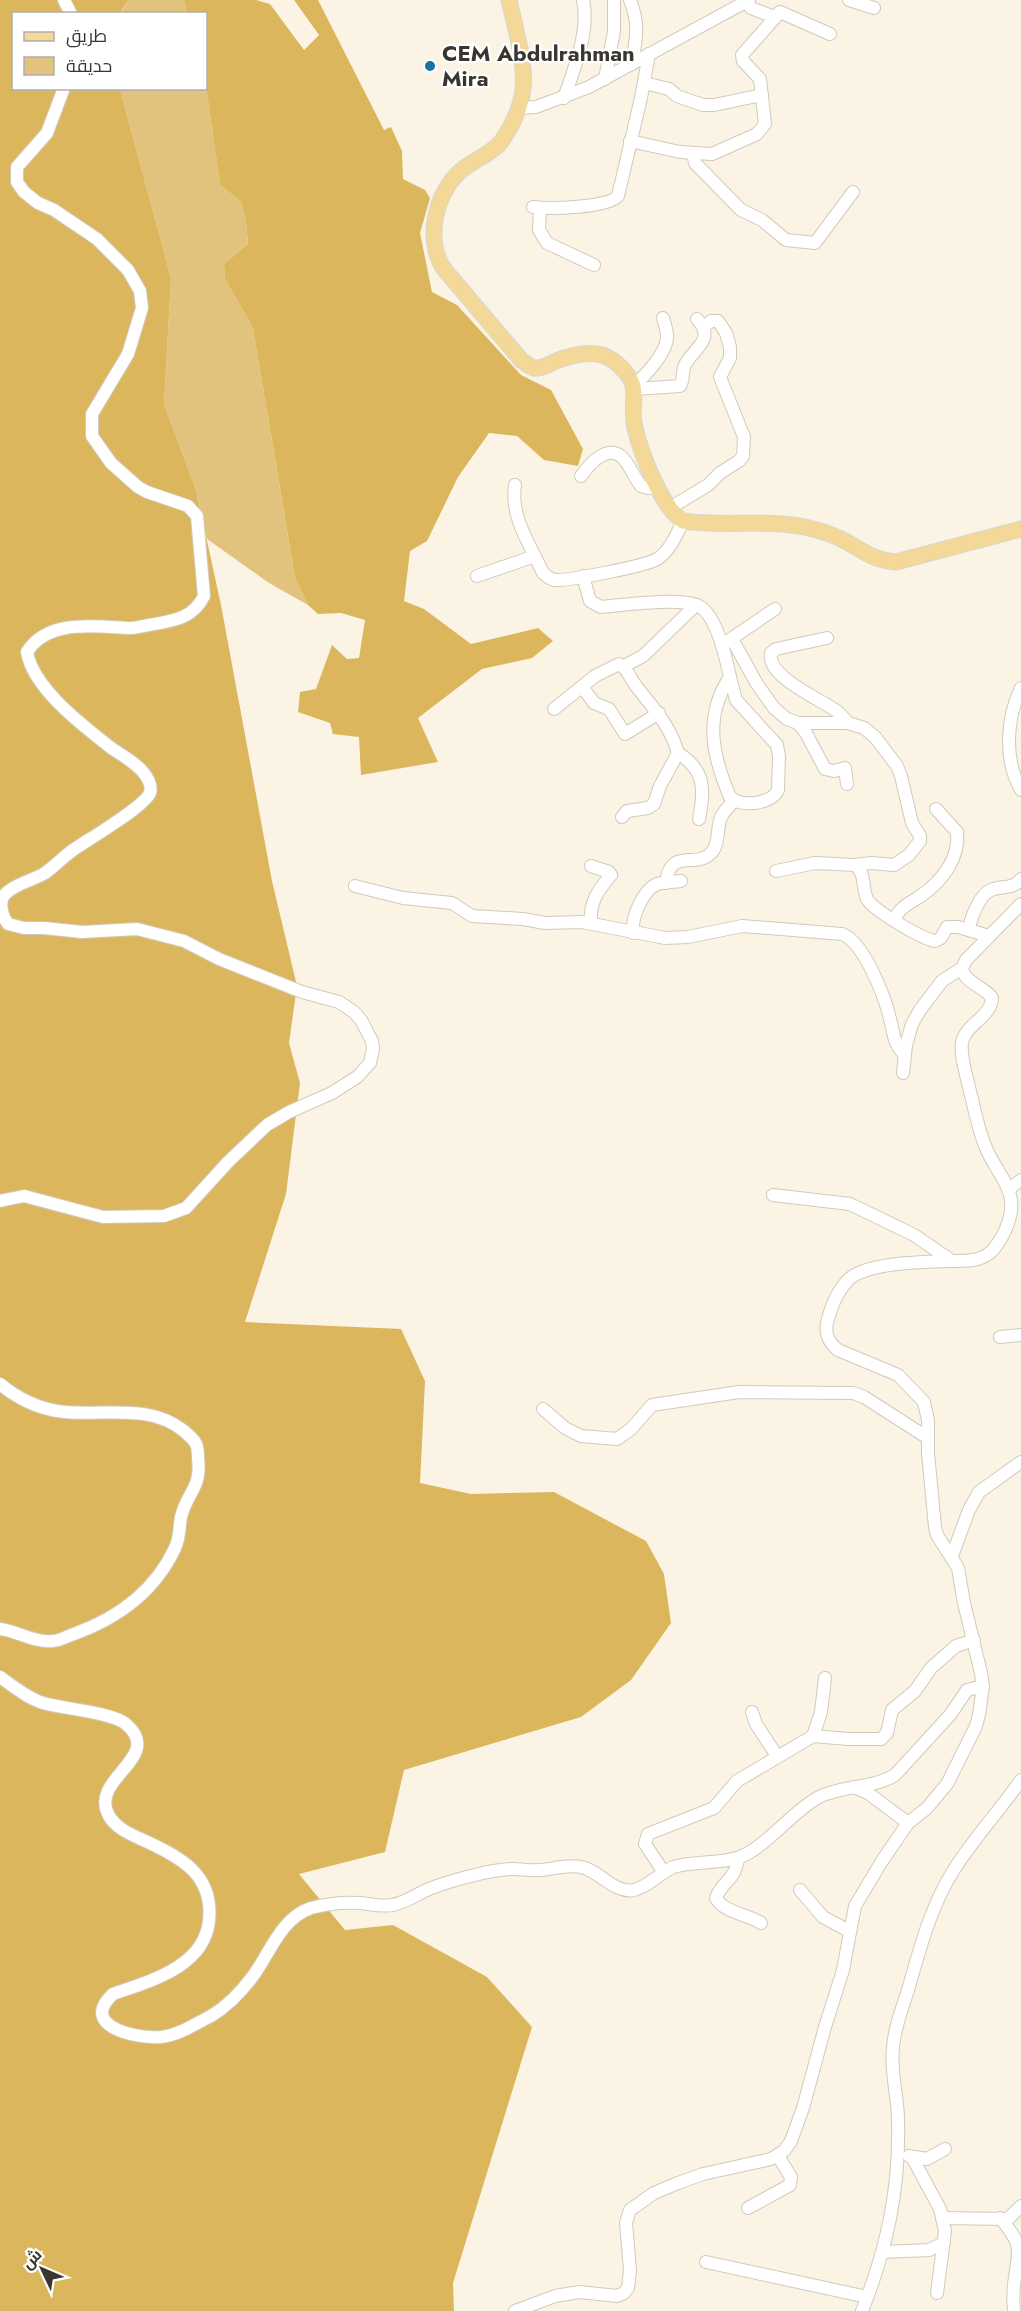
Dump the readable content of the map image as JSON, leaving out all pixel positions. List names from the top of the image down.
{
  "places": ["CEM Abdulrahman Mira"],
  "legend": ["طريق", "حديقة"],
  "north": "top left"
}
